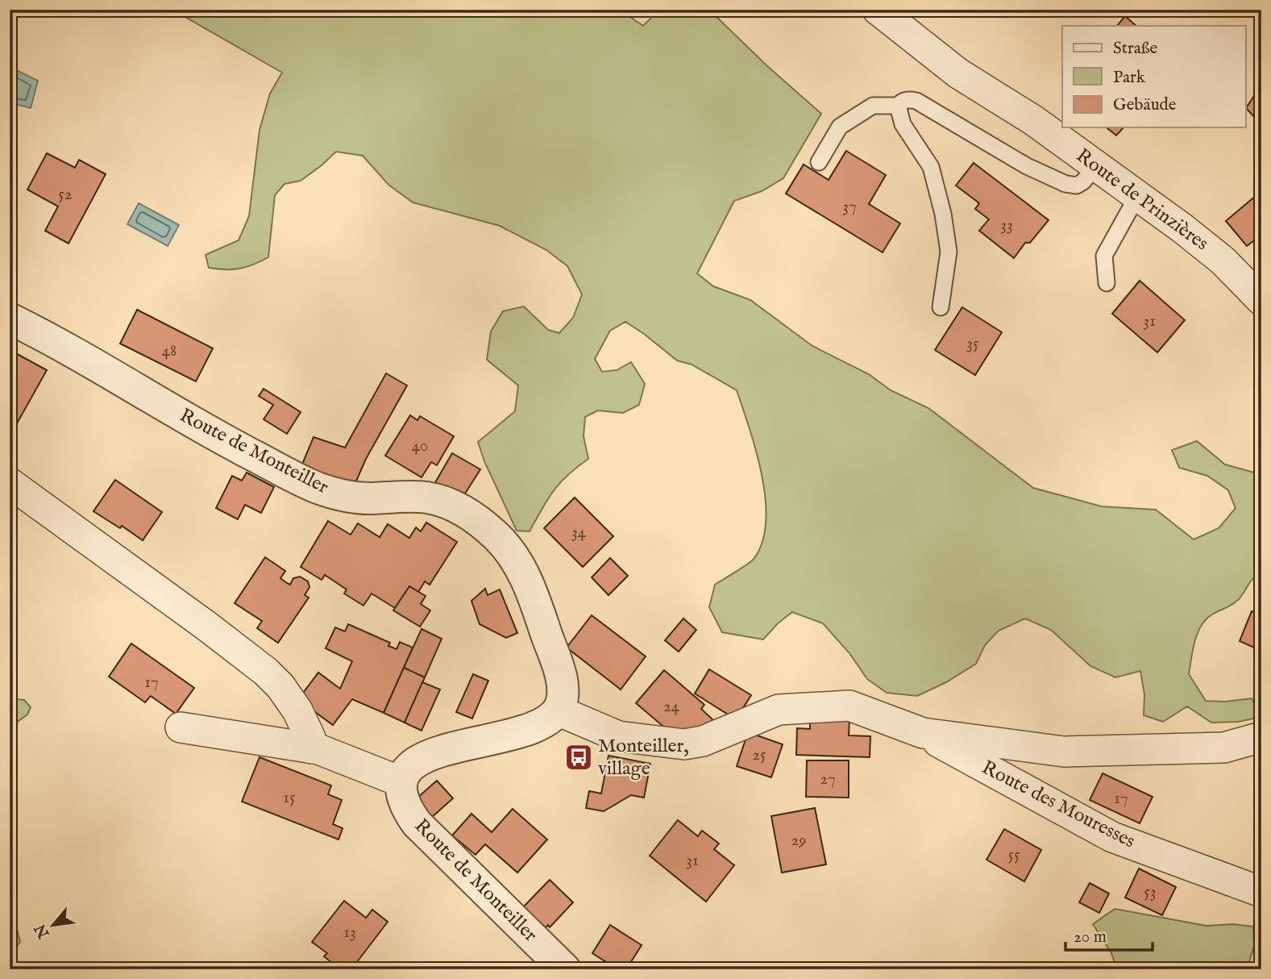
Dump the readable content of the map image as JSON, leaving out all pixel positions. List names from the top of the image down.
{
  "streets": {
    "street": ["Route de Prinzières", "Route de Monteiller", "Route des Mouresses"]
  },
  "places": {
    "bus stop": ["Monteiller, village"]
  },
  "house_numbers": [
    "52",
    "37",
    "33",
    "31",
    "35",
    "48",
    "40",
    "34",
    "17",
    "24",
    "25",
    "27",
    "15",
    "17",
    "29",
    "55",
    "31",
    "53",
    "13"
  ],
  "legend": ["Straße", "Park", "Gebäude"],
  "scale_bar": "20 m",
  "north": "bottom left"
}
